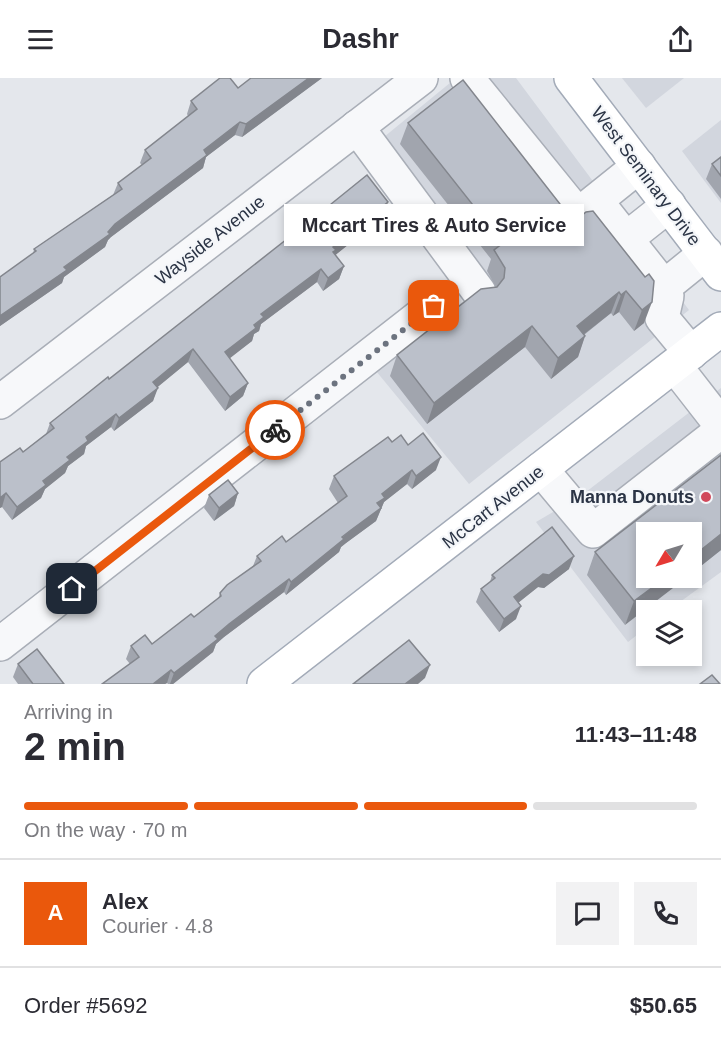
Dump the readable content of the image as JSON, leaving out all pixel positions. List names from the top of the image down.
{
  "streets": {
    "main road": ["West Seminary Drive", "McCart Avenue"],
    "street": ["Wayside Avenue"]
  },
  "places": ["Mccart Tires & Auto Service", "Manna Donuts"],
  "north": "bottom left",
  "page": {
    "header": "Dashr",
    "bubble": "Mccart Tires & Auto Service",
    "heading": ["2 min", "Arriving in", "11:43–11:48"],
    "panel": [
      "Alex",
      "Courier · 4.8",
      "Order #5692",
      "$50.65"
    ],
    "bar": "On the way · 70 m",
    "round": "A"
  }
}
